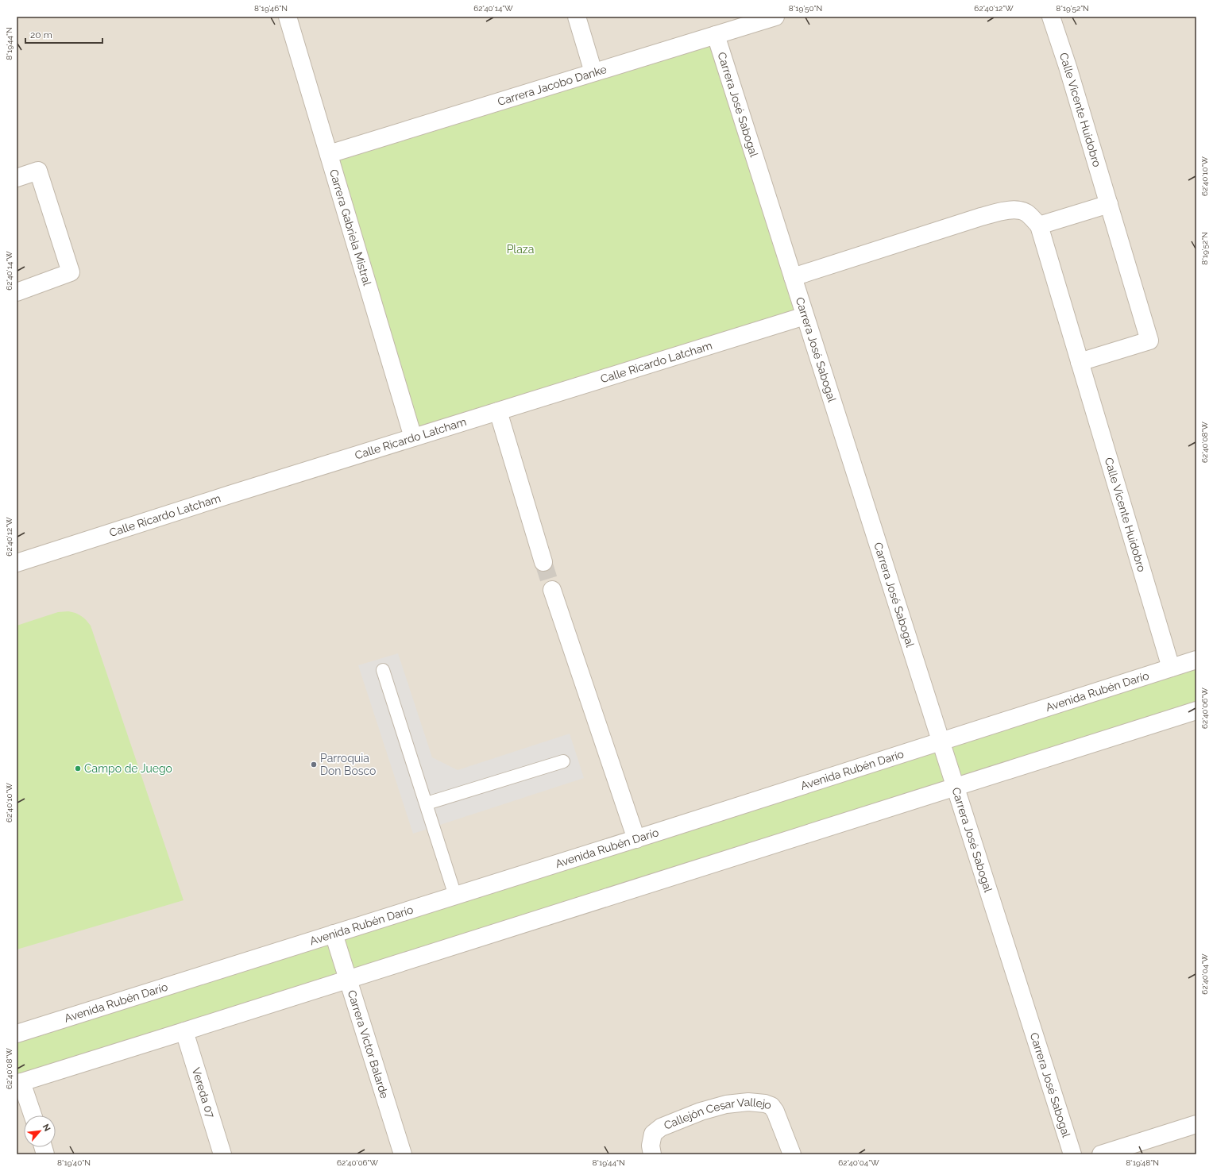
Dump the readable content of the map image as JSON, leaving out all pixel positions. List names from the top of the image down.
{
  "streets": {
    "street": [
      "Carrera Jacobo Danke",
      "Carrera José Sabogal",
      "Calle Vicente Huidobro",
      "Carrera Gabriela Mistral",
      "Calle Ricardo Latcham",
      "Avenida Rubén Darío",
      "Carrera Victor Balarde",
      "Vereda 07",
      "Callejón Cesar Vallejo"
    ]
  },
  "crossings": [
    ["Carrera Jacobo Danke", "Carrera José Sabogal"],
    ["Carrera Jacobo Danke", "Carrera Gabriela Mistral"],
    ["Carrera José Sabogal", "Calle Ricardo Latcham"],
    ["Carrera José Sabogal", "Avenida Rubén Darío"],
    ["Calle Vicente Huidobro", "Avenida Rubén Darío"],
    ["Carrera Gabriela Mistral", "Calle Ricardo Latcham"],
    ["Avenida Rubén Darío", "Carrera Victor Balarde"]
  ],
  "parks": ["Plaza"],
  "places": ["Parroquia Don Bosco", "Campo de Juego"],
  "scale_bar": "20 m",
  "north": "top right",
  "coordinates": [
    "8°19'46\"N",
    "62°40'14\"W",
    "8°19'50\"N",
    "62°40'12\"W",
    "8°19'52\"N",
    "8°19'44\"N",
    "62°40'10\"W",
    "62°40'08\"W",
    "62°40'06\"W",
    "62°40'04\"W",
    "8°19'40\"N",
    "8°19'48\"N"
  ]
}
